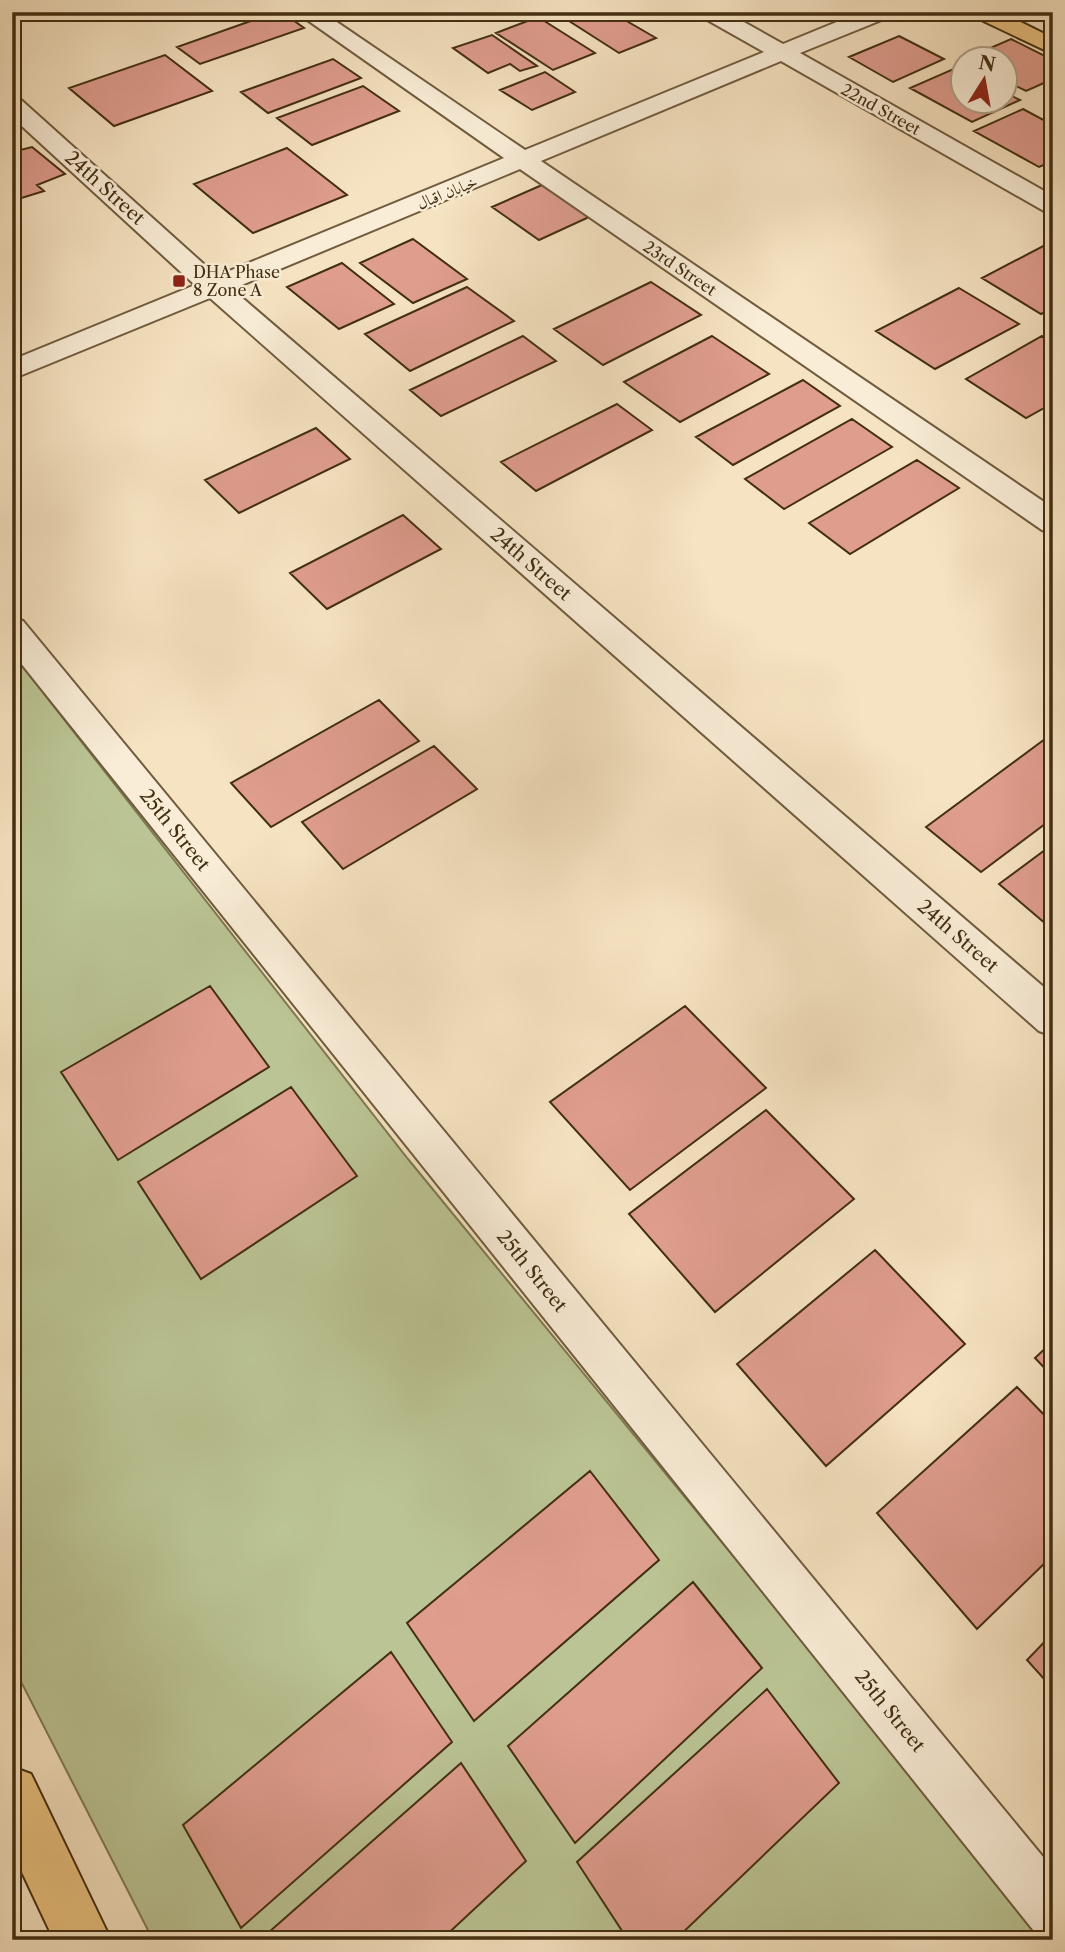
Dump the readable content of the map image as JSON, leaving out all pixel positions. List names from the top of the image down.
{
  "streets": {
    "street": [
      "22nd Street",
      "24th Street",
      "خیابان اقبال",
      "23rd Street",
      "25th Street"
    ]
  },
  "crossings": [
    ["22nd Street", "خیابان اقبال"],
    ["24th Street", "خیابان اقبال"],
    ["خیابان اقبال", "23rd Street"]
  ],
  "places": {
    "transit": ["DHA Phase 8 Zone A"]
  },
  "north": "top"
}
